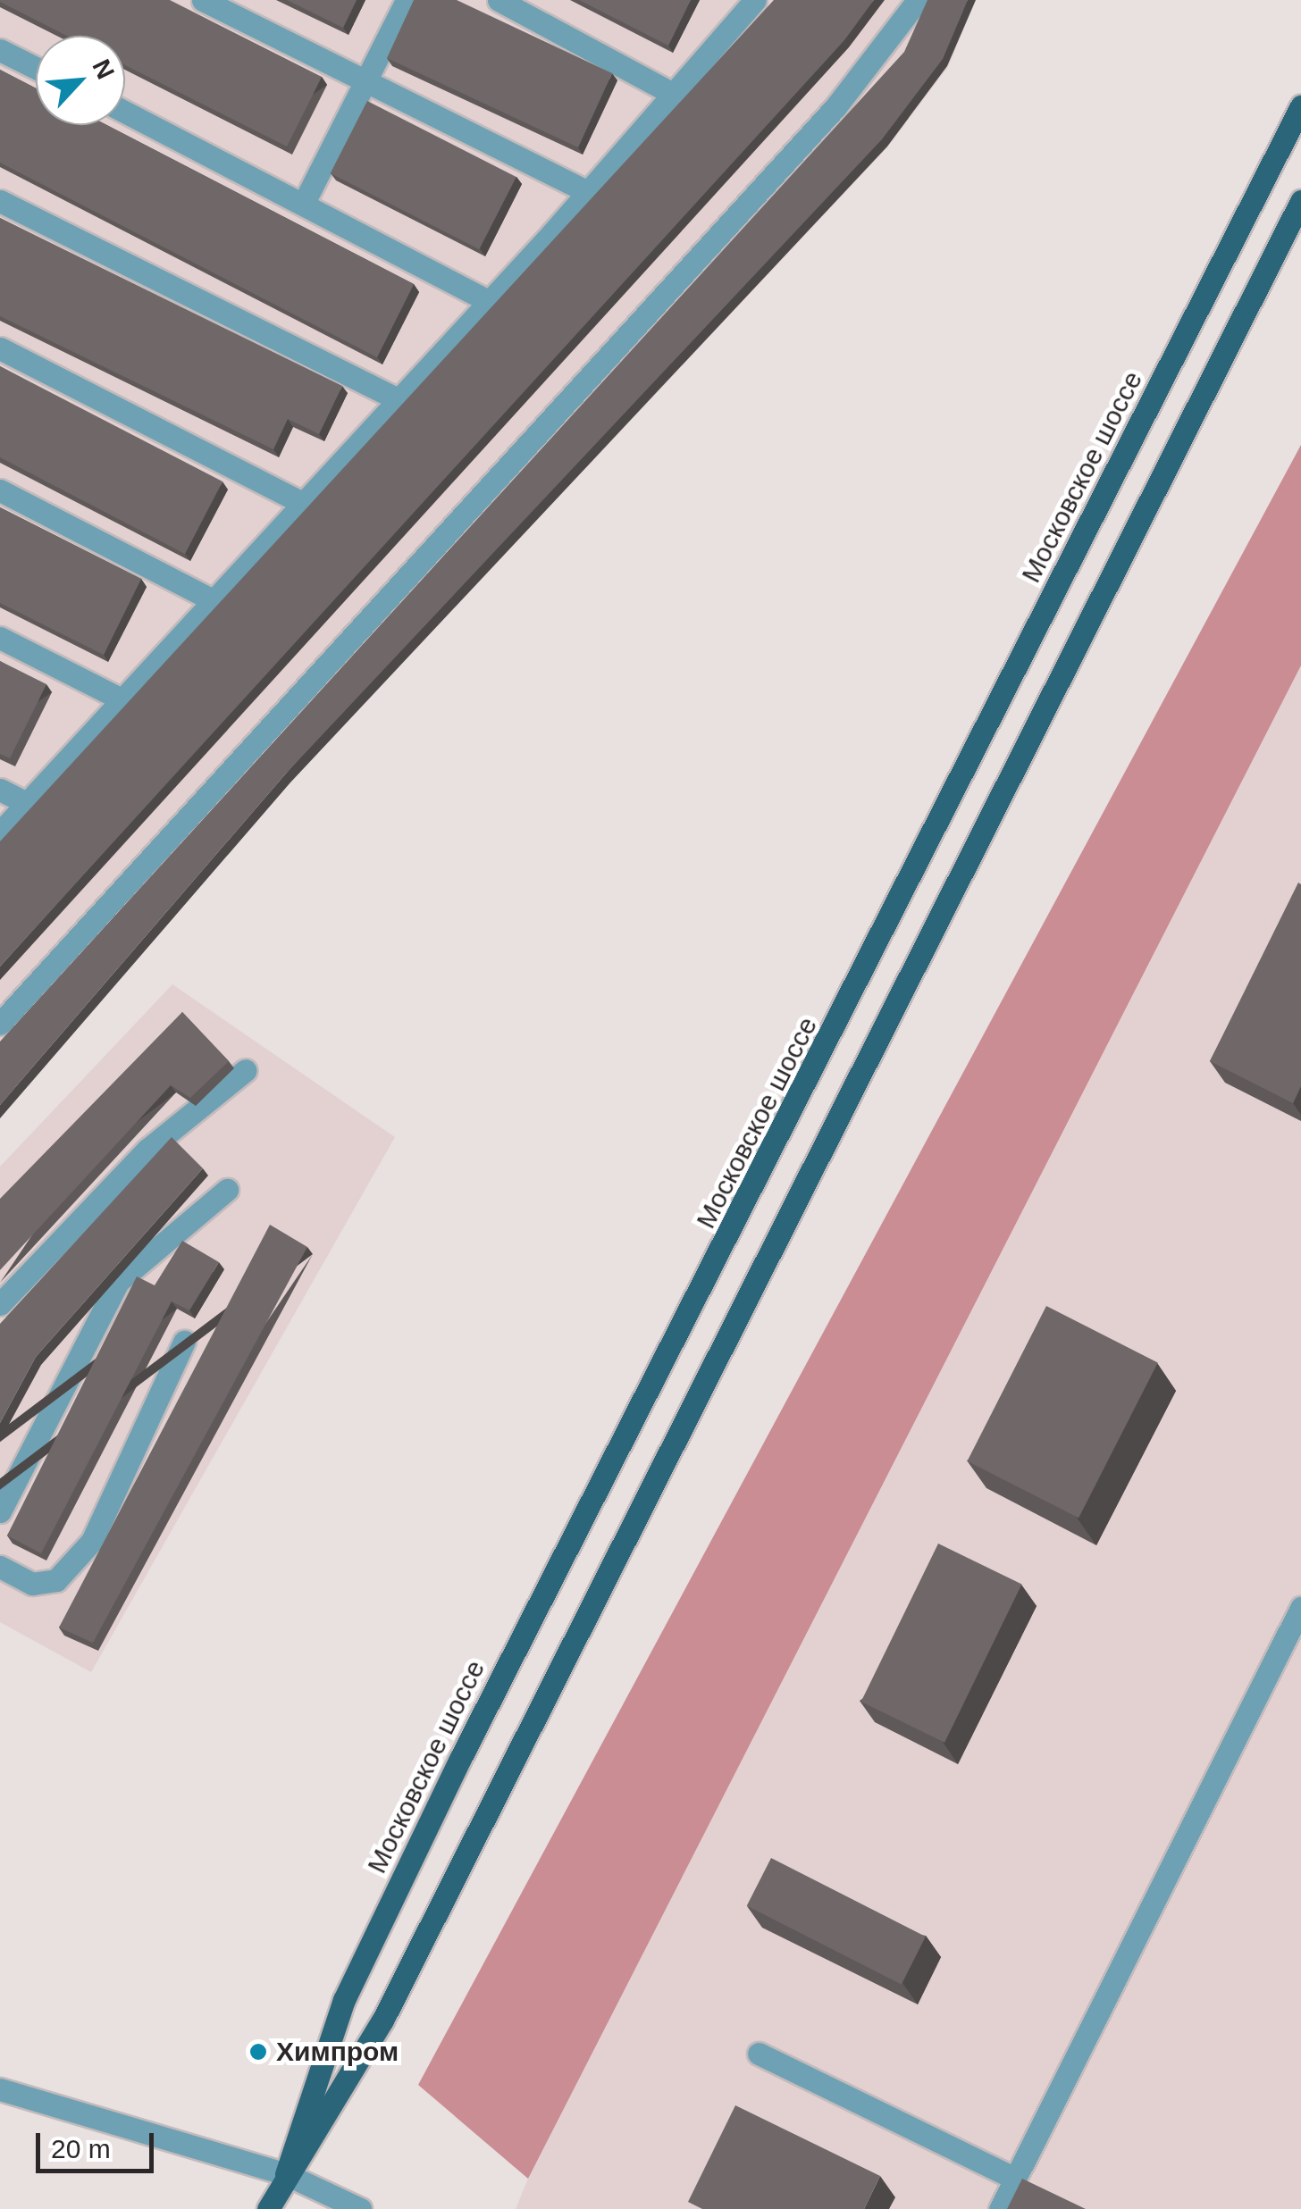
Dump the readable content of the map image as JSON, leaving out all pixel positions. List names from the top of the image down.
{
  "streets": {
    "main road": ["Московское шоссе"]
  },
  "places": ["Химпром"],
  "scale_bar": "20 m",
  "north": "top right"
}
